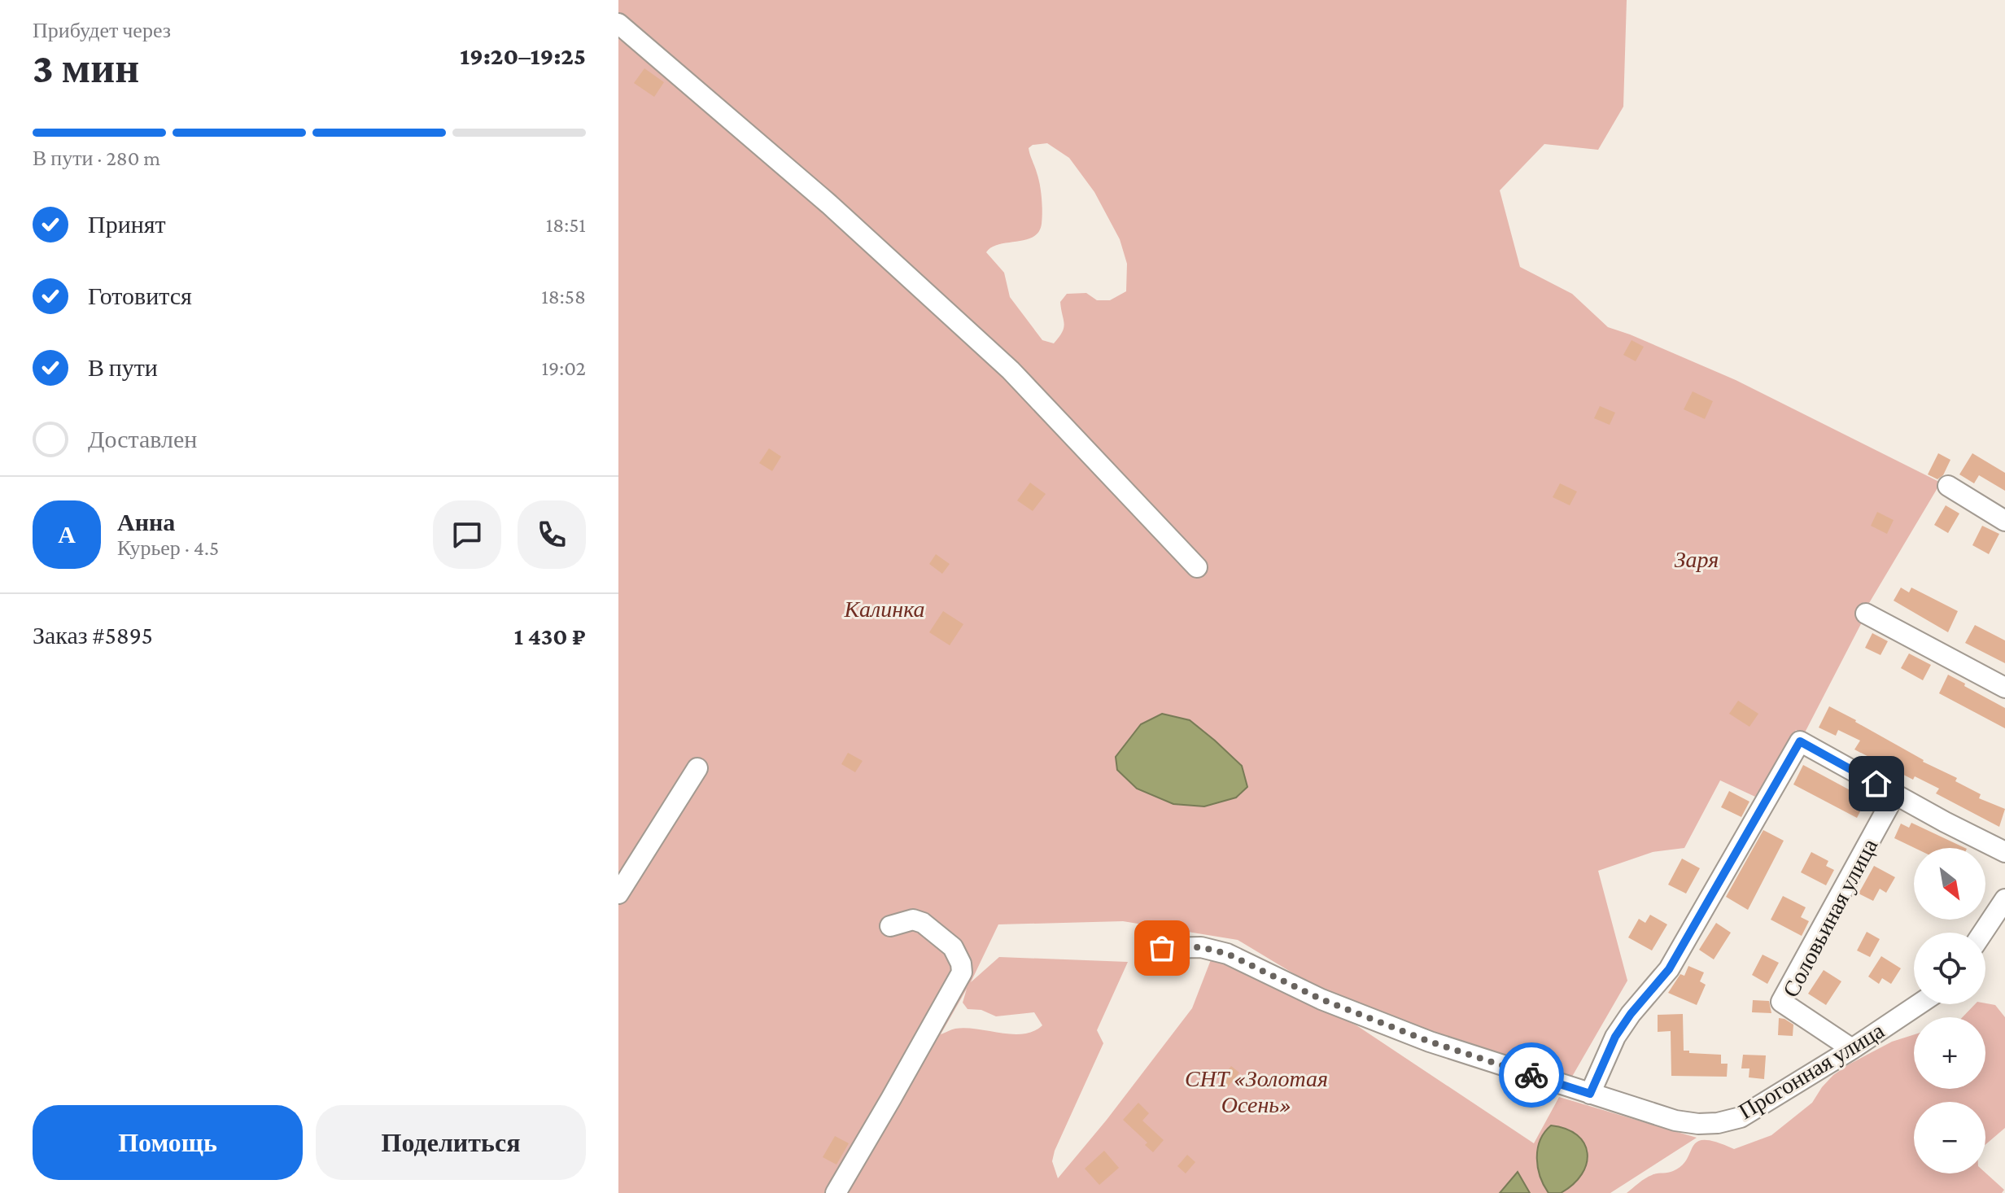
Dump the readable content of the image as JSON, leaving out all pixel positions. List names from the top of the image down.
{
  "streets": {
    "street": ["Соловьиная улица", "Прогонная улица"]
  },
  "crossings": [
    ["Соловьиная улица", "Прогонная улица"]
  ],
  "parks": ["Заря", "Калинка", "СНТ «Золотая Осень»"],
  "north": "bottom right",
  "page": {
    "heading": ["3 мин", "Прибудет через", "19:20–19:25"],
    "panel": [
      "Анна",
      "Курьер · 4.5",
      "Заказ #5895",
      "1 430 ₽"
    ],
    "bar": "В пути · 280 m",
    "list": [
      ["Принят", "18:51"],
      ["Готовится", "18:58"],
      ["В пути", "19:02"],
      "Доставлен"
    ],
    "round": "А",
    "map_buttons": ["+", "−"],
    "buttons": ["Помощь", "Поделиться"]
  }
}
